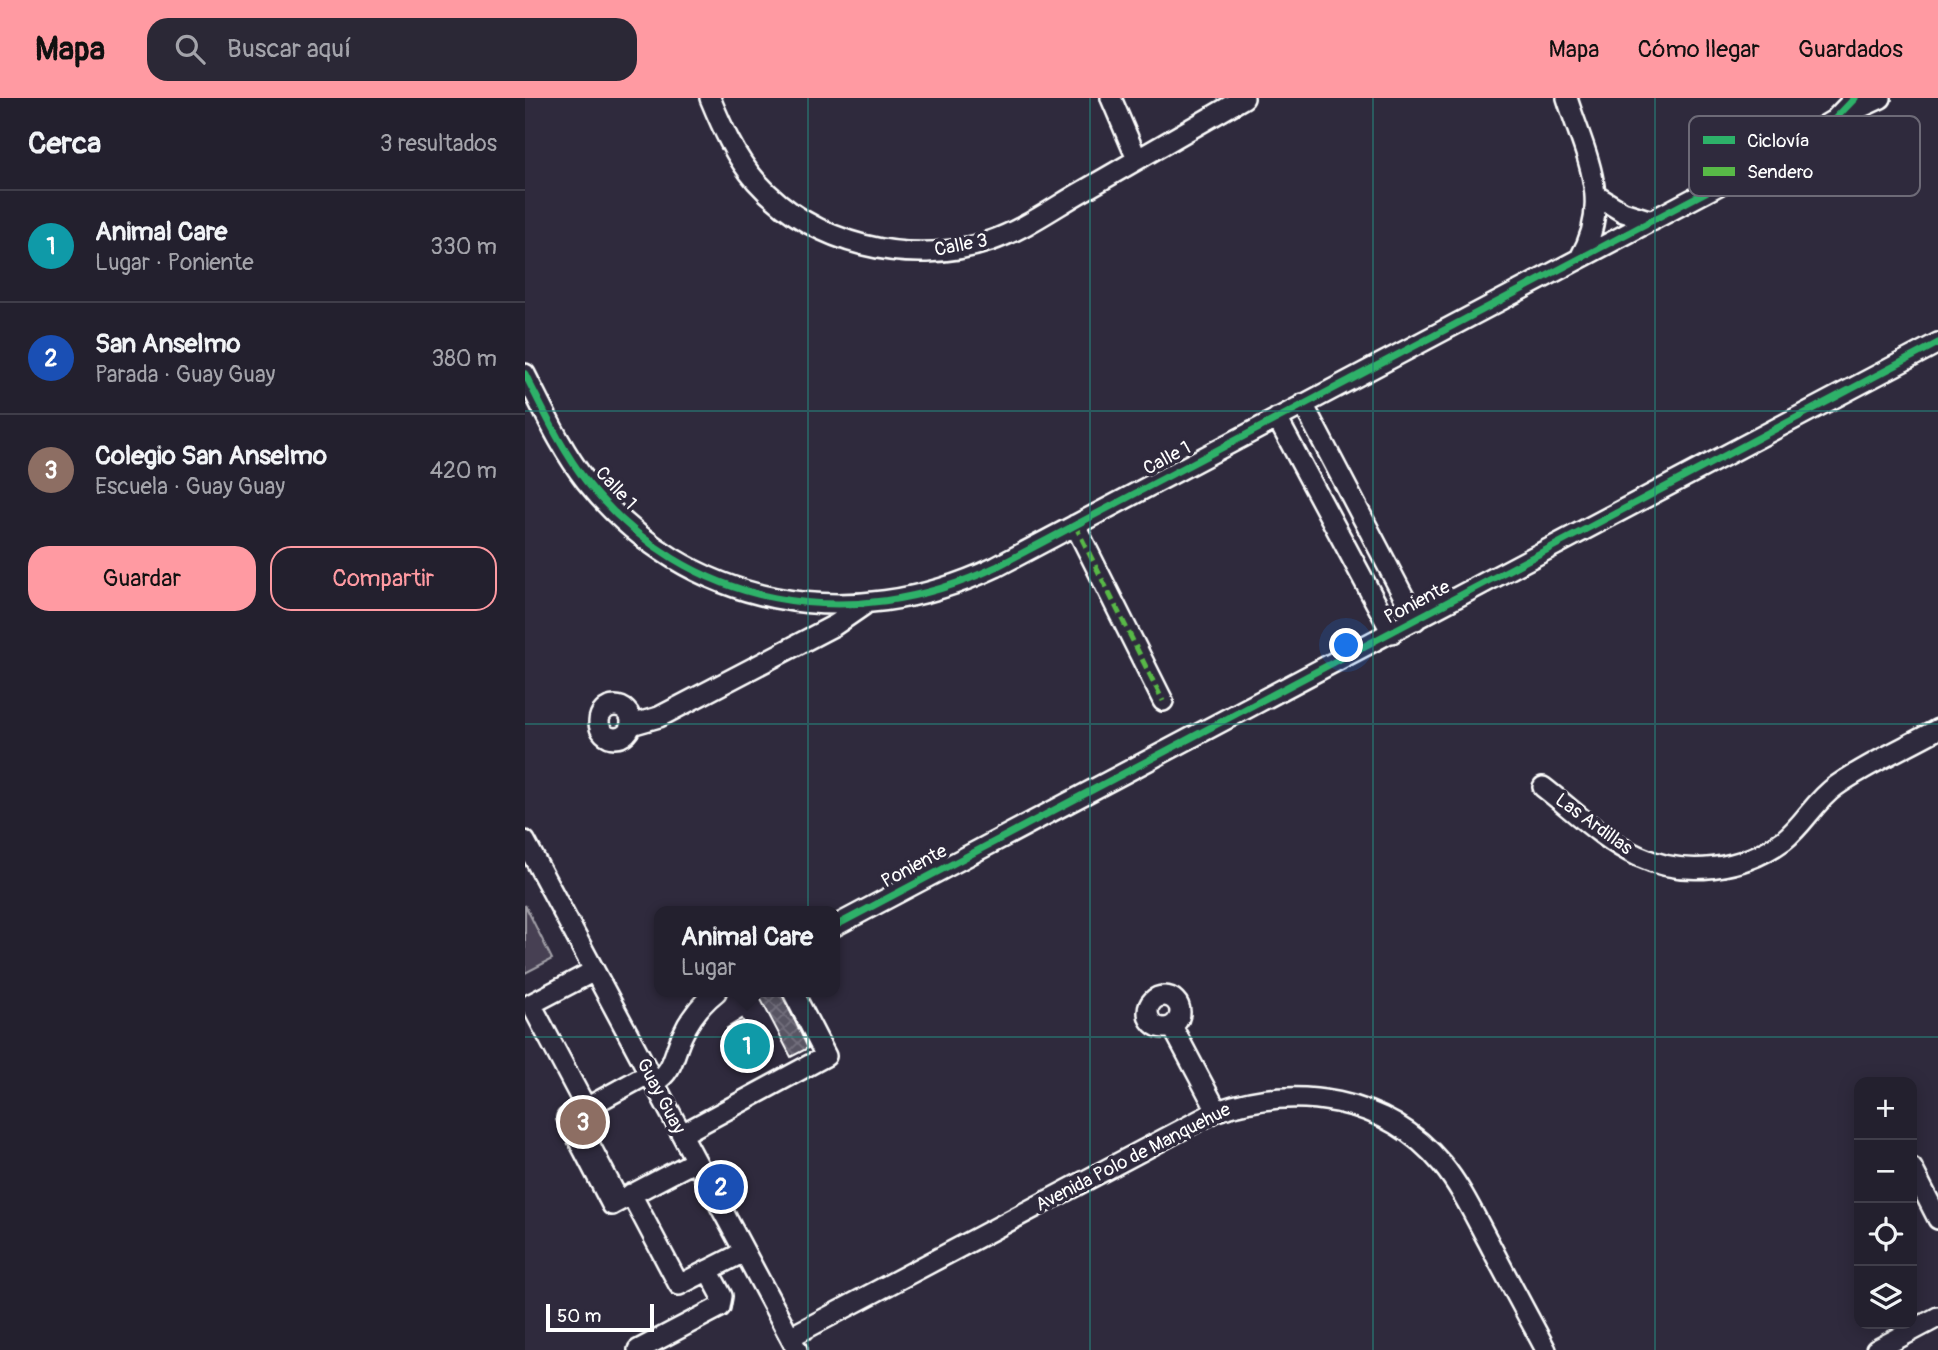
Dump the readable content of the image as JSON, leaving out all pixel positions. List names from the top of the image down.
{
  "streets": {
    "street": [
      "Calle 3",
      "Calle 1",
      "Poniente",
      "Las Ardillas",
      "Guay Guay",
      "Avenida Polo de Manquehue"
    ]
  },
  "crossings": [
    ["Guay Guay", "Avenida Polo de Manquehue"]
  ],
  "legend": ["Ciclovía", "Sendero"],
  "scale_bar": "50 m",
  "page": {
    "header": "Mapa",
    "search": "Buscar aquí",
    "nav": ["Mapa", "Cómo llegar", "Guardados"],
    "heading": ["Cerca", "3 resultados"],
    "list": [
      {
        "mark": "1",
        "name": "Animal Care",
        "note": "Lugar · Poniente",
        "value": "330 m"
      },
      {
        "mark": "2",
        "name": "San Anselmo",
        "note": "Parada · Guay Guay",
        "value": "380 m"
      },
      {
        "mark": "3",
        "name": "Colegio San Anselmo",
        "note": "Escuela · Guay Guay",
        "value": "420 m"
      }
    ],
    "buttons": ["Guardar", "Compartir"],
    "popup": ["Animal Care", "Lugar"],
    "pins": ["1", "3", "2"],
    "map_buttons": ["+", "−"],
    "scale": "50 m"
  }
}
